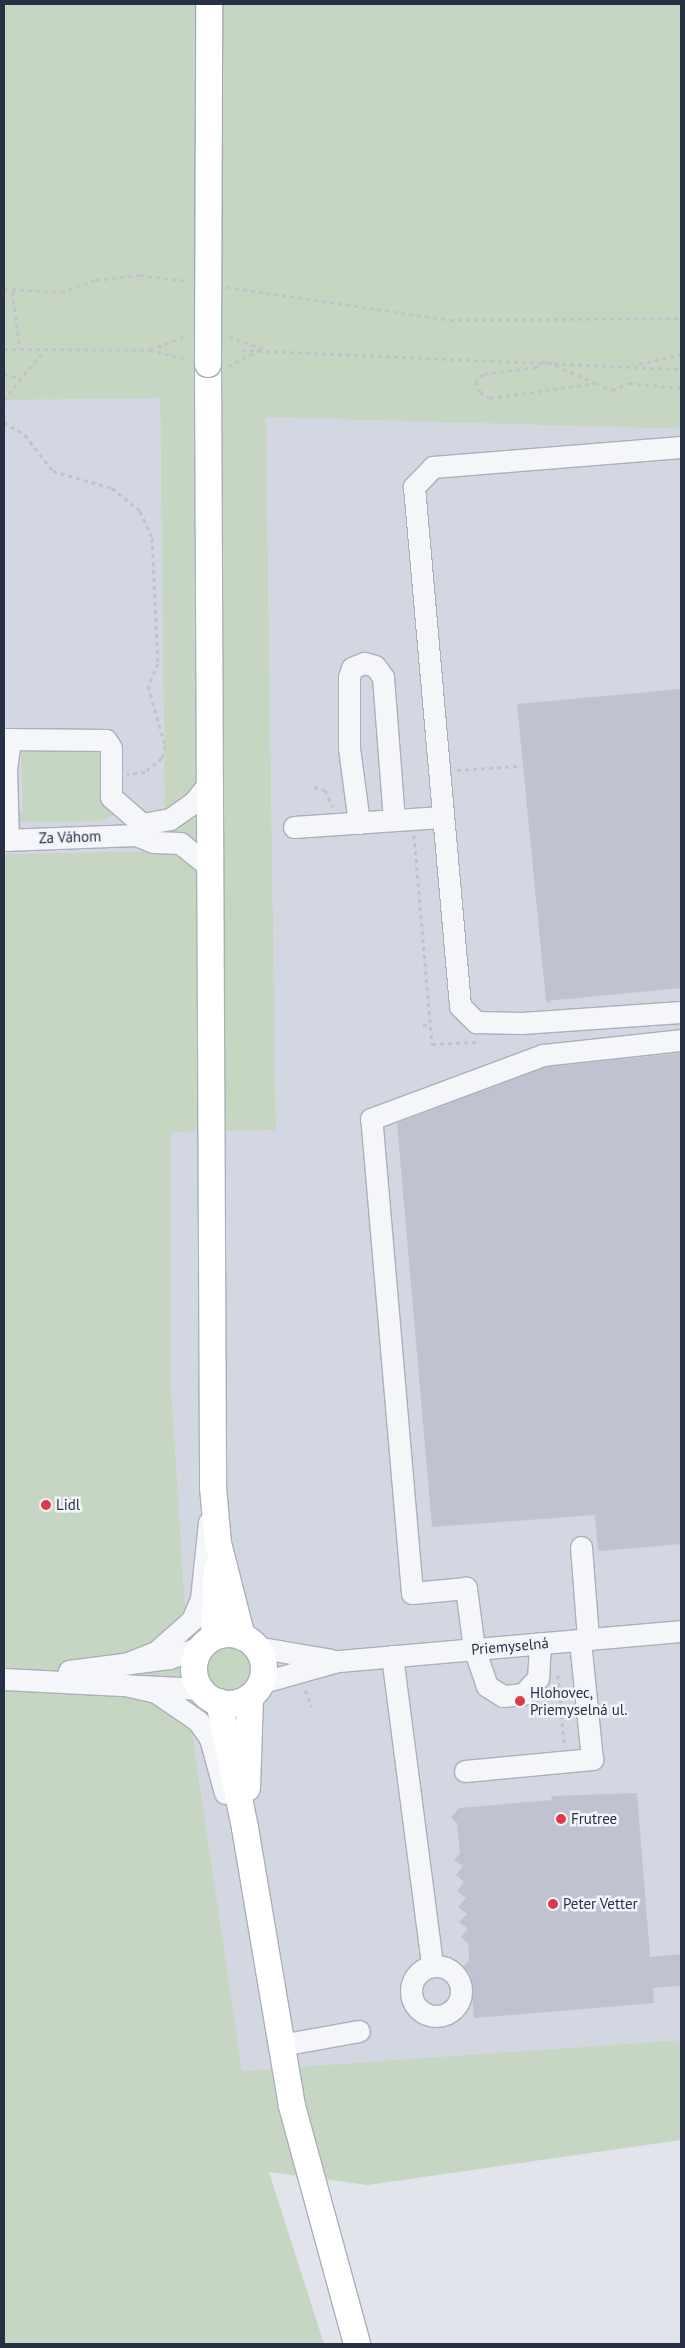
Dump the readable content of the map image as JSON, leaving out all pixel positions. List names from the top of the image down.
{
  "streets": {
    "street": ["Za Váhom", "Priemyselná"]
  },
  "places": [
    "Lidl",
    "Hlohovec, Priemyselná ul.",
    "Frutree",
    "Peter Vetter"
  ]
}
